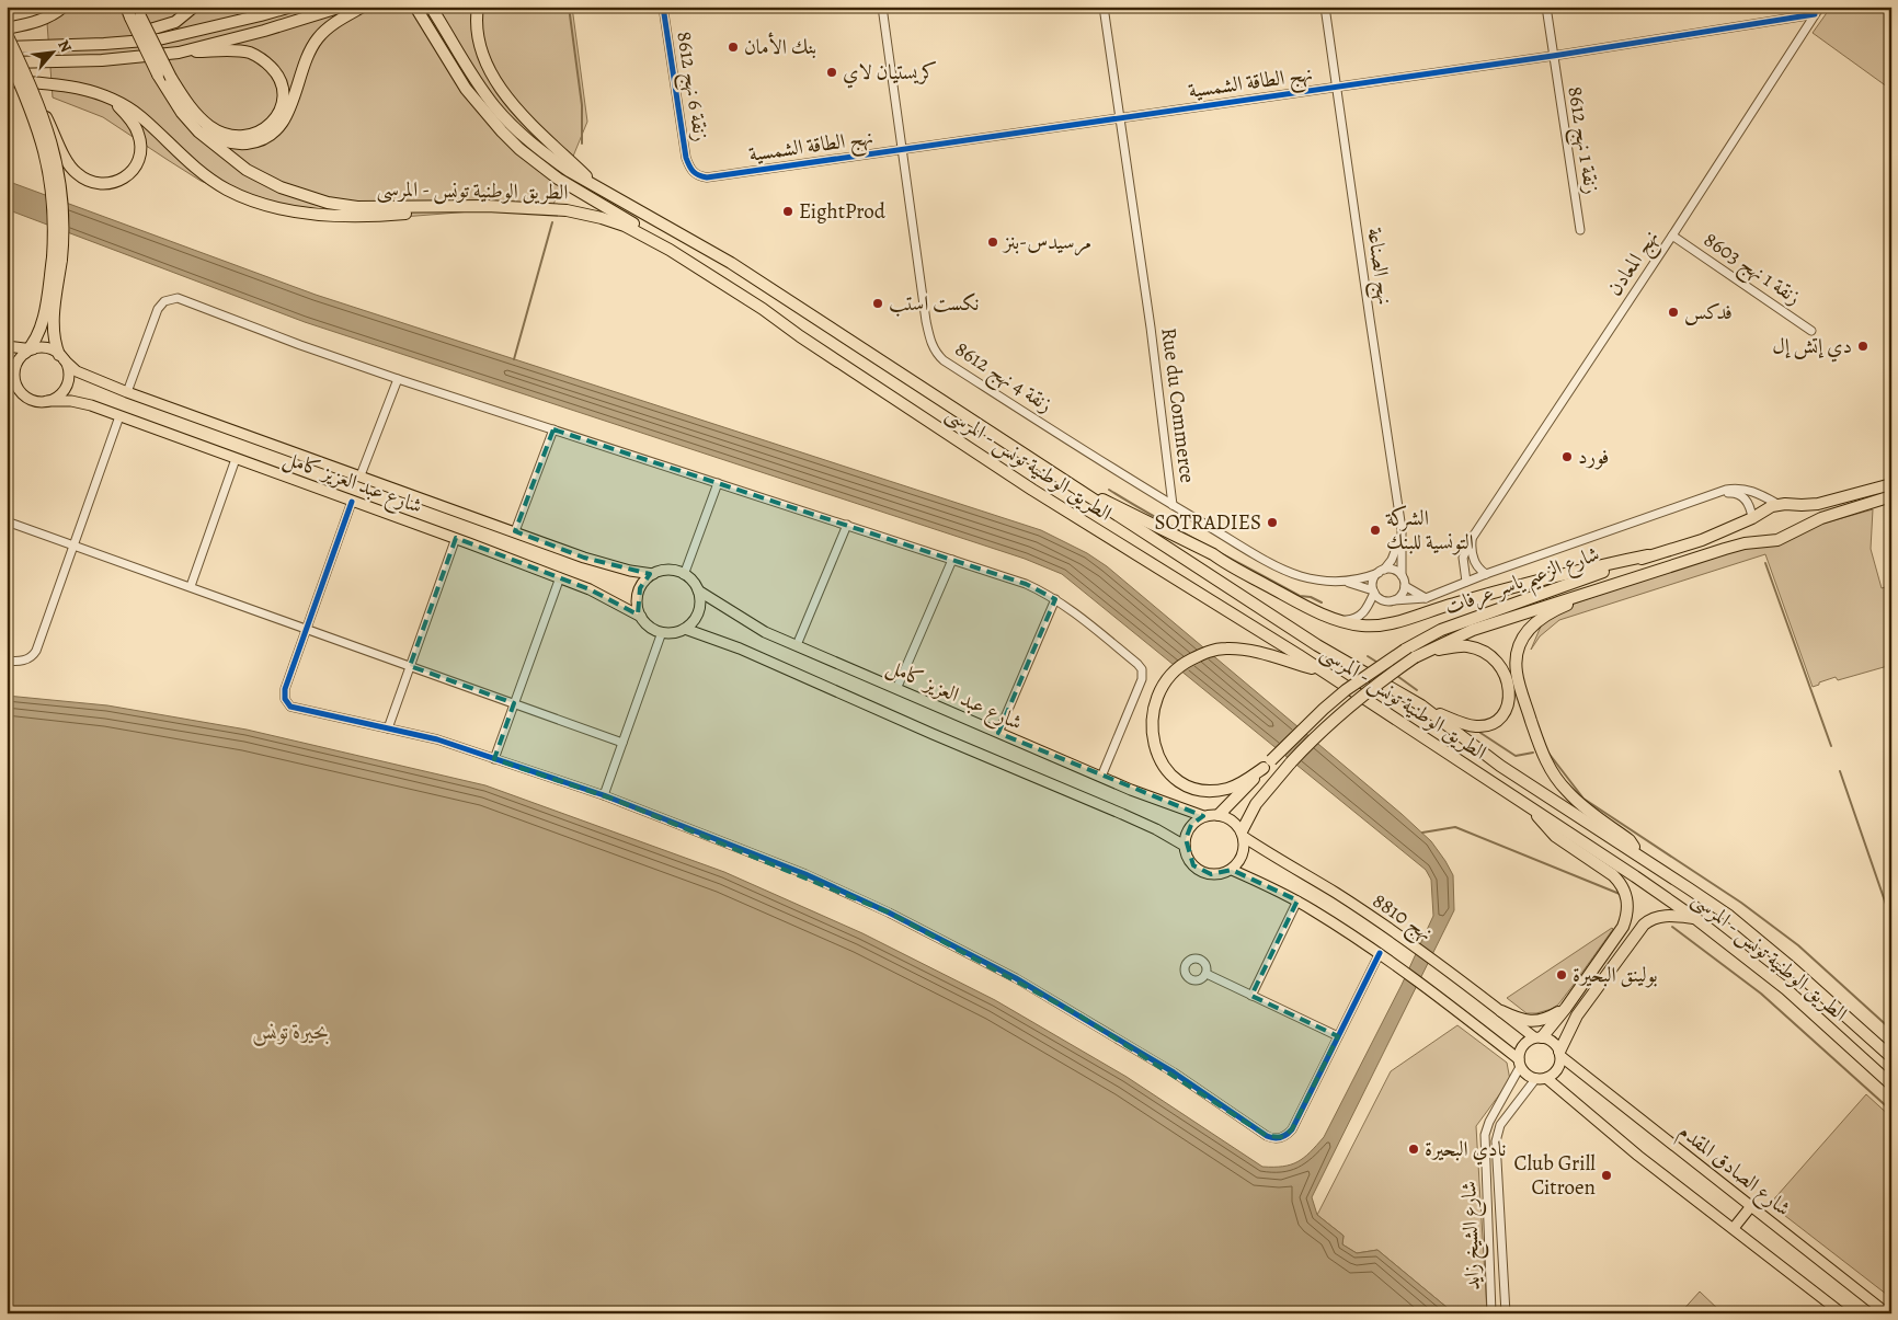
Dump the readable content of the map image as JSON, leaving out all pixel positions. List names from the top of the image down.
{
  "streets": {
    "highway": ["الطريق الوطنية تونس - المرسى", "شارع الزعيم ياسر عرفات"],
    "main road": ["شارع عبد العزيز كامل", "نهج 8810", "شارع الصادق المقدم"],
    "street": [
      "نهج الطاقة الشمسية",
      "زنقة 6 نهج 8612",
      "زنقة 1 نهج 8612",
      "نهج المعادن",
      "نهج الصناعة",
      "زنقة 1 نهج 8603",
      "زنقة 4 نهج 8612",
      "Rue du Commerce",
      "شارع الشيخ زايد"
    ]
  },
  "crossings": [
    ["نهج الطاقة الشمسية", "زنقة 6 نهج 8612"],
    ["نهج الطاقة الشمسية", "زنقة 1 نهج 8612"],
    ["نهج الطاقة الشمسية", "نهج المعادن"],
    ["نهج الطاقة الشمسية", "نهج الصناعة"],
    ["نهج الطاقة الشمسية", "زنقة 4 نهج 8612"],
    ["نهج الطاقة الشمسية", "Rue du Commerce"],
    ["نهج المعادن", "زنقة 1 نهج 8603"],
    ["نهج الصناعة", "Rue du Commerce"],
    ["زنقة 4 نهج 8612", "Rue du Commerce"],
    ["شارع عبد العزيز كامل", "شارع الزعيم ياسر عرفات"],
    ["شارع عبد العزيز كامل", "نهج 8810"],
    ["شارع الزعيم ياسر عرفات", "نهج 8810"],
    ["نهج 8810", "شارع الصادق المقدم"],
    ["نهج 8810", "شارع الشيخ زايد"],
    ["شارع الصادق المقدم", "شارع الشيخ زايد"]
  ],
  "water": ["بحيرة تونس"],
  "places": [
    "بنك الأمان",
    "كريستيان لاي",
    "EightProd",
    "مرسيدس-بنز",
    "نكست استب",
    "فدكس",
    "دي إتش إل",
    "فورد",
    "SOTRADIES",
    "الشركة التونسية للبنك",
    "بولينق البحيرة",
    "نادي البحيرة",
    "Club Grill Citroen"
  ],
  "north": "top right"
}
